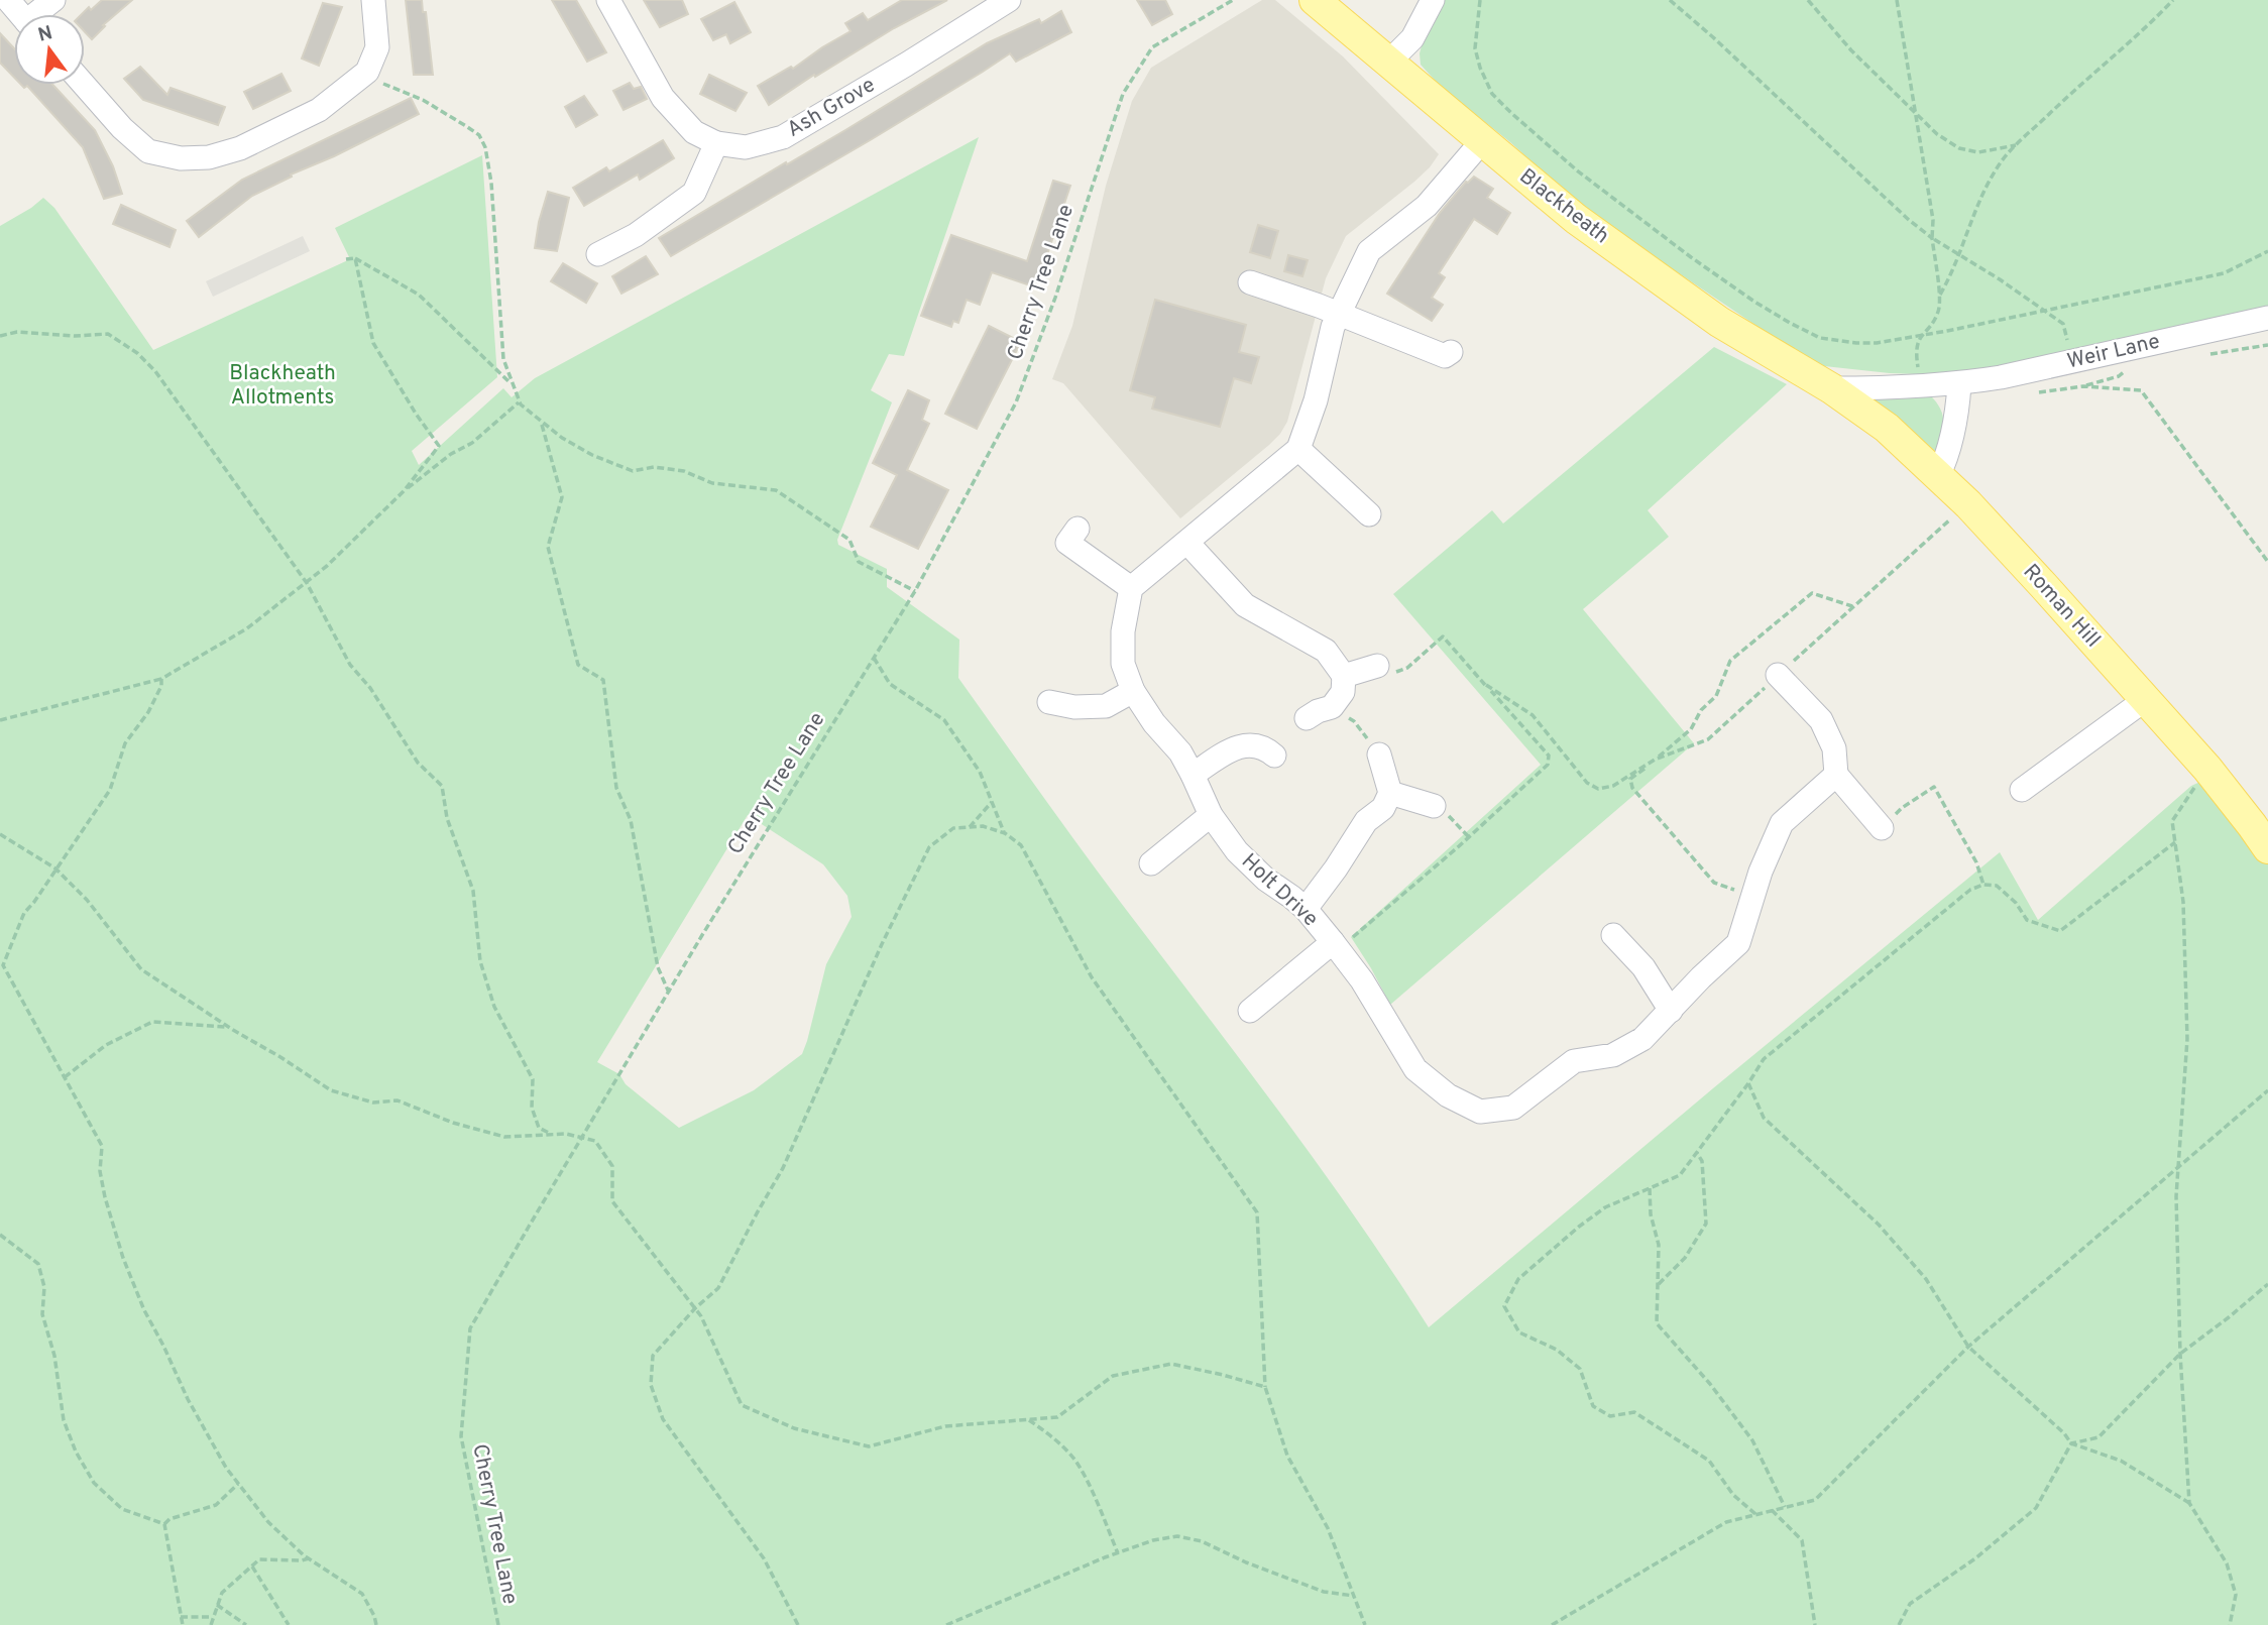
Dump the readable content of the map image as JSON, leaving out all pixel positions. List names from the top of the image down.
{
  "streets": {
    "main road": ["Blackheath", "Roman Hill"],
    "street": ["Ash Grove", "Weir Lane", "Holt Drive"],
    "path": ["Cherry Tree Lane"]
  },
  "crossings": [
    ["Blackheath", "Weir Lane"],
    ["Blackheath", "Roman Hill"],
    ["Weir Lane", "Roman Hill"]
  ],
  "parks": ["Blackheath Allotments"],
  "north": "top"
}
